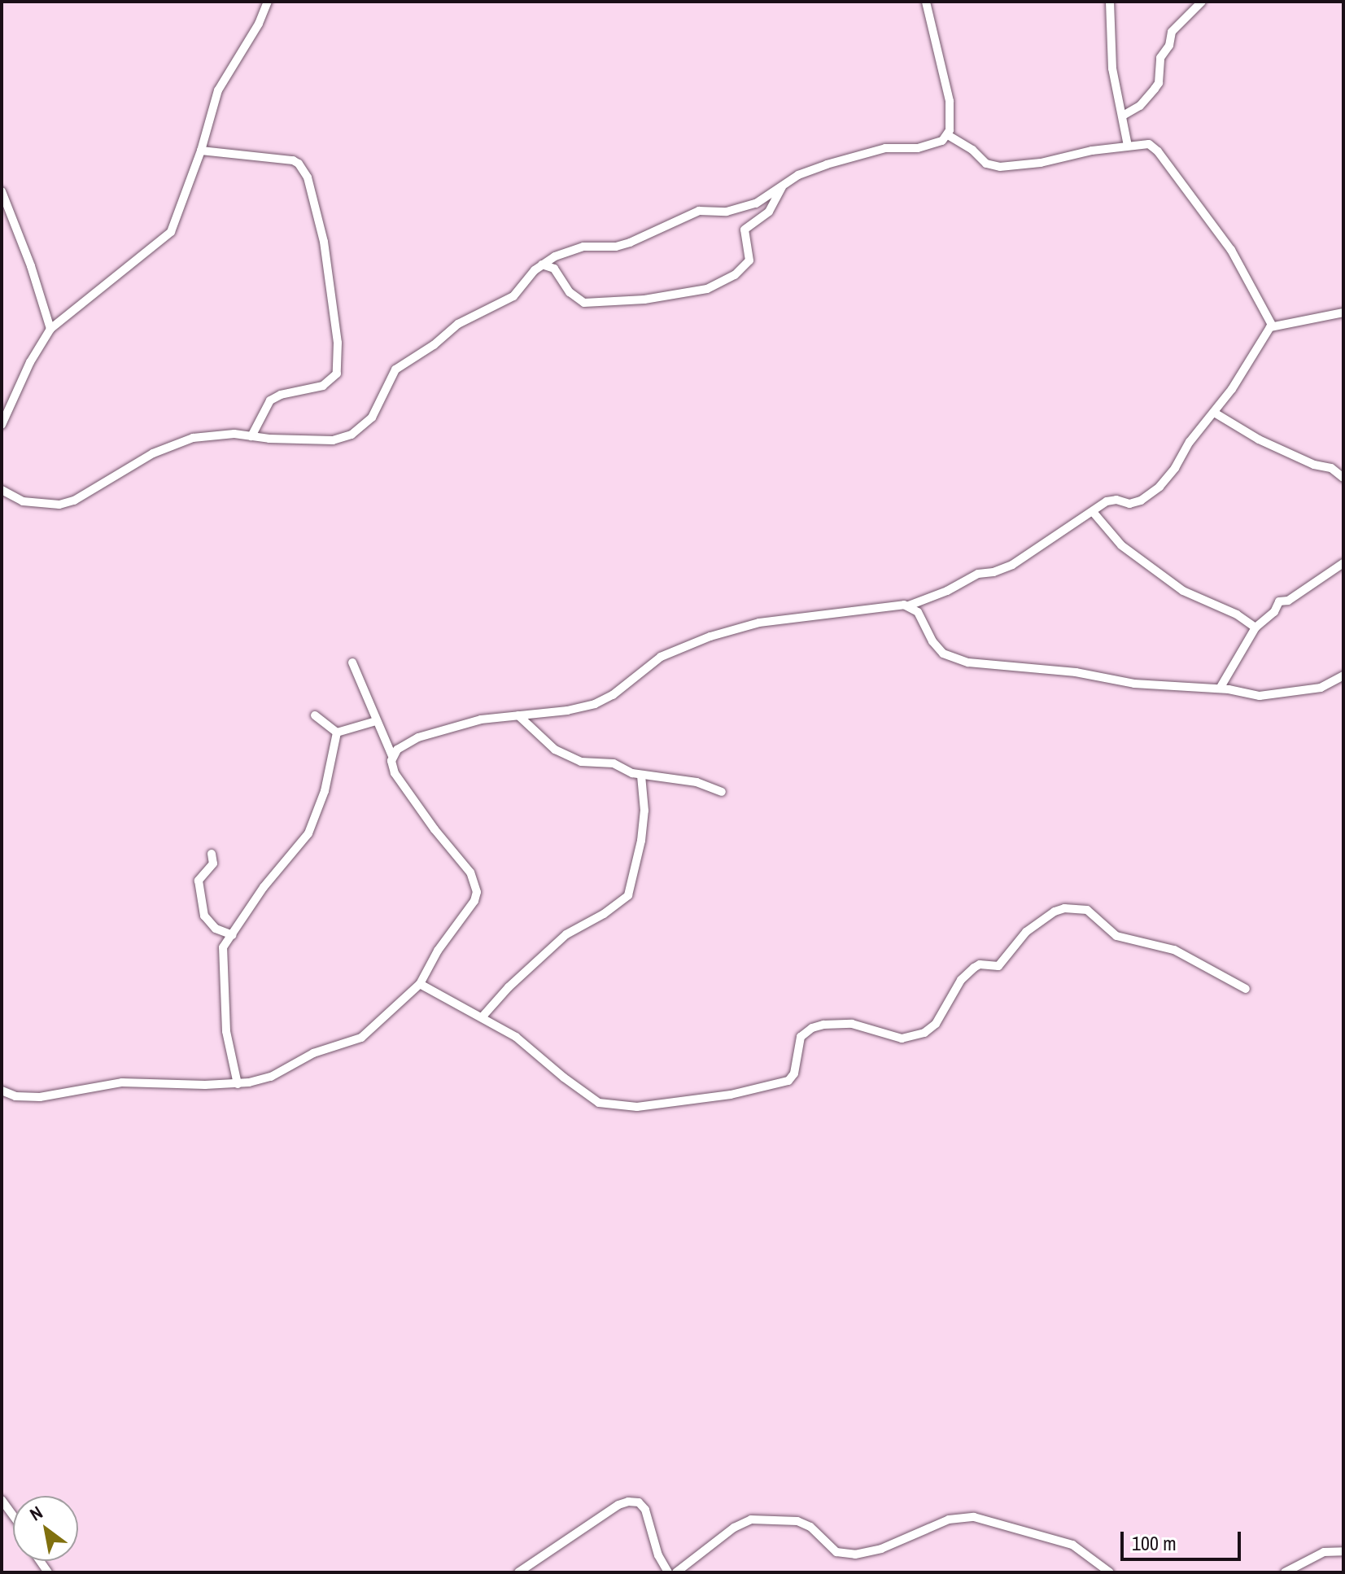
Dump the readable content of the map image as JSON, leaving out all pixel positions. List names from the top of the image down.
{
  "scale_bar": "100 m",
  "north": "top left"
}
